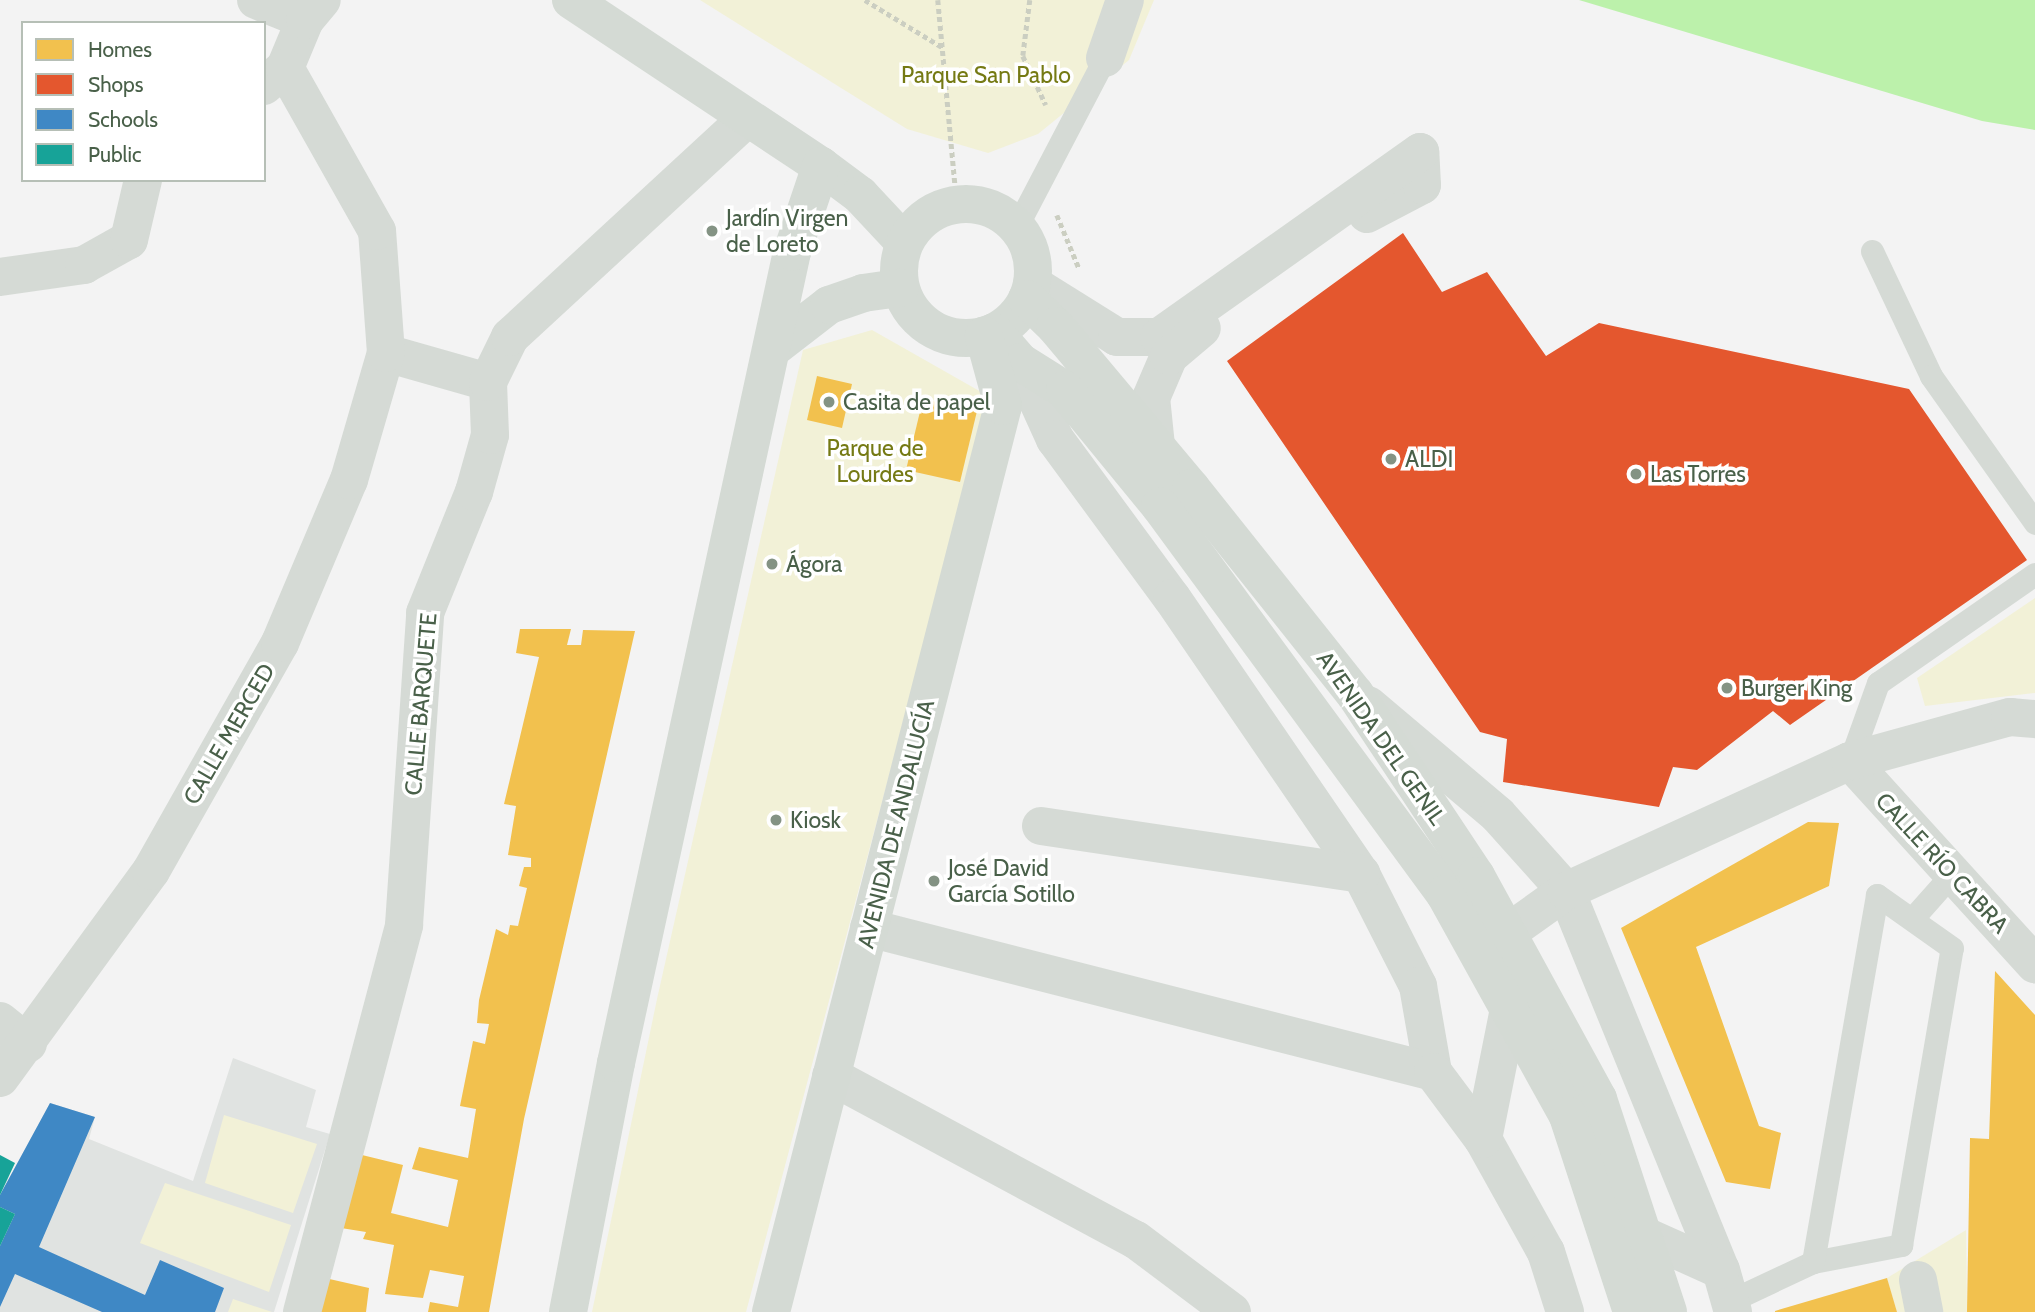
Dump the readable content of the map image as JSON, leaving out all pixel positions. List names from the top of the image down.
{
  "streets": {
    "street": [
      "CALLE BARQUETE",
      "CALLE MERCED",
      "AVENIDA DEL GENIL",
      "AVENIDA DE ANDALUCÍA",
      "CALLE RÍO CABRA"
    ]
  },
  "crossings": [
    ["AVENIDA DEL GENIL", "AVENIDA DE ANDALUCÍA"]
  ],
  "parks": ["Parque San Pablo", "Parque de Lourdes"],
  "places": [
    "Jardín Virgen de Loreto",
    "Casita de papel",
    "ALDI",
    "Las Torres",
    "Ágora",
    "Burger King",
    "Kiosk",
    "José David García Sotillo"
  ],
  "legend": [
    "Homes",
    "Shops",
    "Schools",
    "Public"
  ]
}
